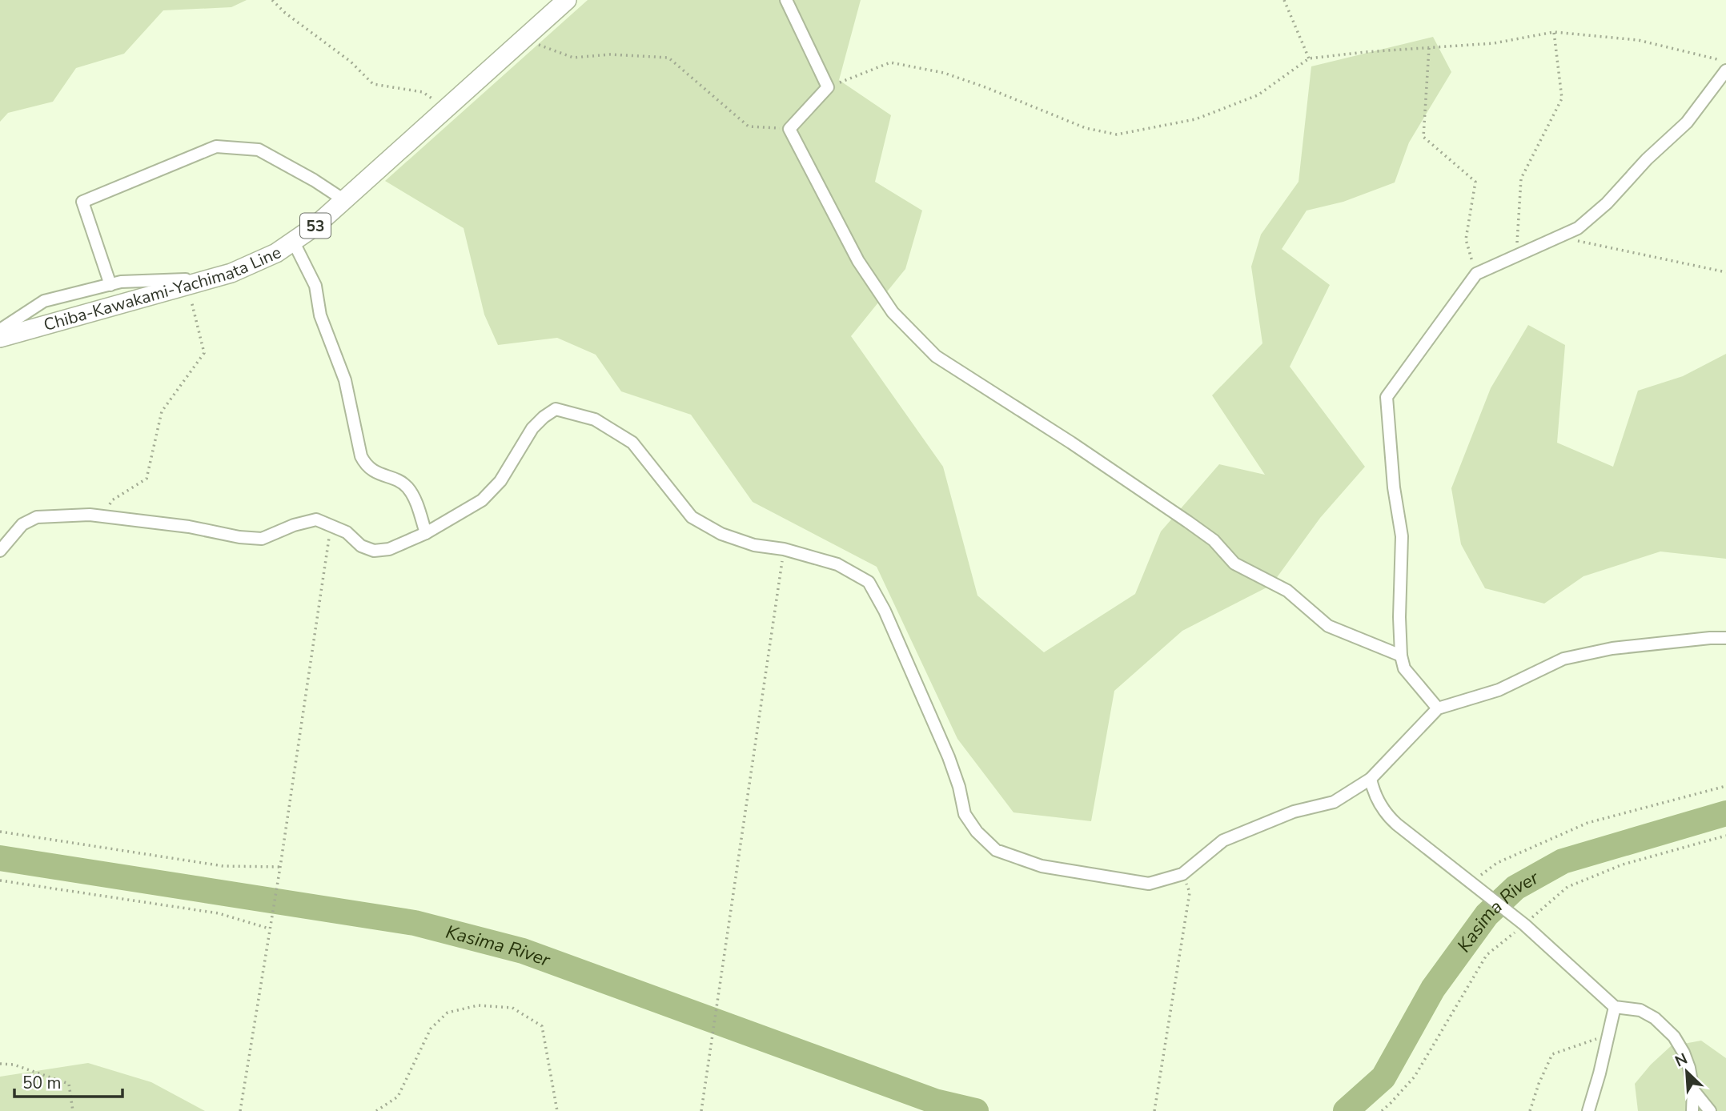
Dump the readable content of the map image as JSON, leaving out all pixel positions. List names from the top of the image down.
{
  "streets": {
    "main road": ["53", "Chiba-Kawakami-Yachimata Line"]
  },
  "water": ["Kasima River"],
  "scale_bar": "50 m",
  "north": "top left"
}
